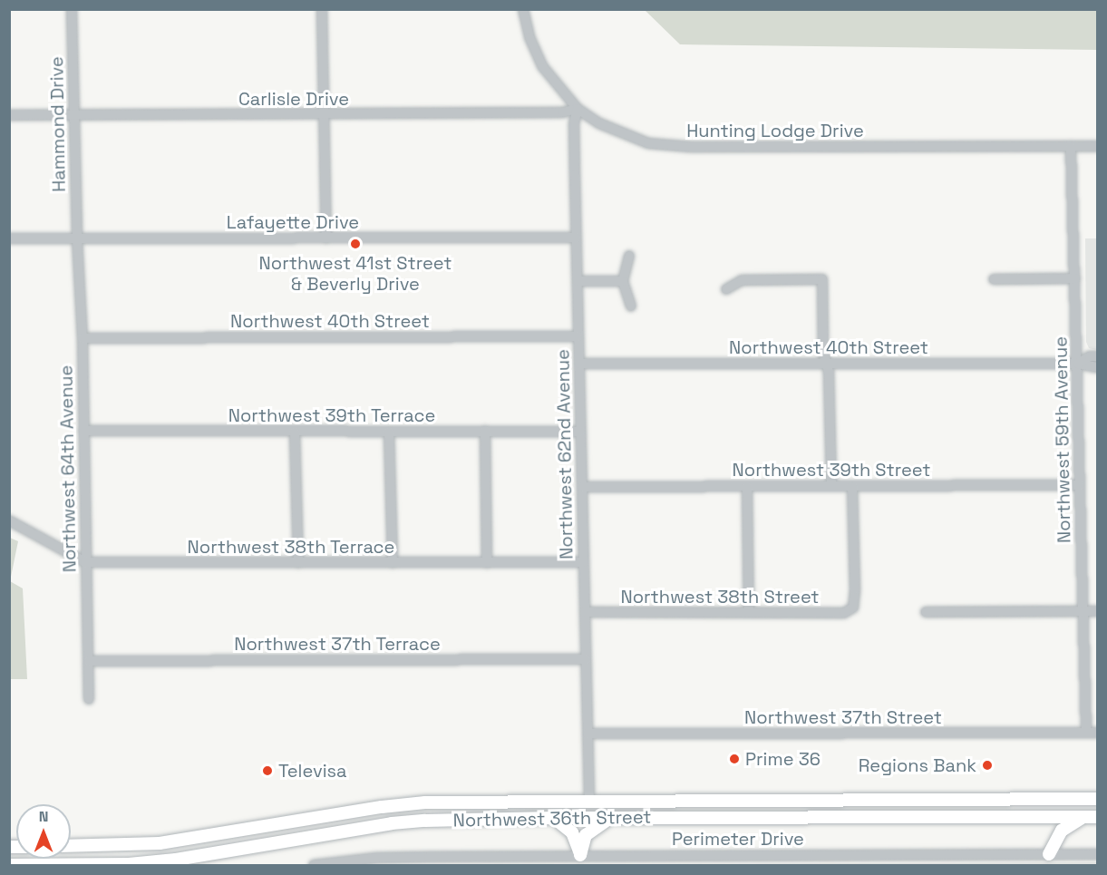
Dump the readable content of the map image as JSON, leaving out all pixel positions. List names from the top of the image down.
{
  "streets": {
    "main road": ["Northwest 36th Street"],
    "street": [
      "Carlisle Drive",
      "Hammond Drive",
      "Hunting Lodge Drive",
      "Lafayette Drive",
      "Northwest 40th Street",
      "Northwest 39th Terrace",
      "Northwest 59th Avenue",
      "Northwest 62nd Avenue",
      "Northwest 64th Avenue",
      "Northwest 39th Street",
      "Northwest 38th Terrace",
      "Northwest 38th Street",
      "Northwest 37th Terrace",
      "Northwest 37th Street",
      "Perimeter Drive"
    ]
  },
  "crossings": [
    ["Carlisle Drive", "Hammond Drive"],
    ["Carlisle Drive", "Hunting Lodge Drive"],
    ["Carlisle Drive", "Northwest 62nd Avenue"],
    ["Hammond Drive", "Lafayette Drive"],
    ["Hammond Drive", "Northwest 64th Avenue"],
    ["Hunting Lodge Drive", "Northwest 59th Avenue"],
    ["Hunting Lodge Drive", "Northwest 62nd Avenue"],
    ["Lafayette Drive", "Northwest 62nd Avenue"],
    ["Lafayette Drive", "Northwest 64th Avenue"],
    ["Northwest 40th Street", "Northwest 59th Avenue"],
    ["Northwest 40th Street", "Northwest 62nd Avenue"],
    ["Northwest 40th Street", "Northwest 64th Avenue"],
    ["Northwest 39th Terrace", "Northwest 62nd Avenue"],
    ["Northwest 39th Terrace", "Northwest 64th Avenue"],
    ["Northwest 59th Avenue", "Northwest 39th Street"],
    ["Northwest 59th Avenue", "Northwest 37th Street"],
    ["Northwest 62nd Avenue", "Northwest 39th Street"],
    ["Northwest 62nd Avenue", "Northwest 38th Terrace"],
    ["Northwest 62nd Avenue", "Northwest 38th Street"],
    ["Northwest 62nd Avenue", "Northwest 37th Terrace"],
    ["Northwest 62nd Avenue", "Northwest 37th Street"],
    ["Northwest 62nd Avenue", "Northwest 36th Street"],
    ["Northwest 64th Avenue", "Northwest 38th Terrace"],
    ["Northwest 64th Avenue", "Northwest 37th Terrace"],
    ["Northwest 39th Street", "Northwest 38th Street"]
  ],
  "places": [
    "Northwest 41st Street & Beverly Drive",
    "Prime 36",
    "Regions Bank",
    "Televisa"
  ],
  "north": "top"
}
